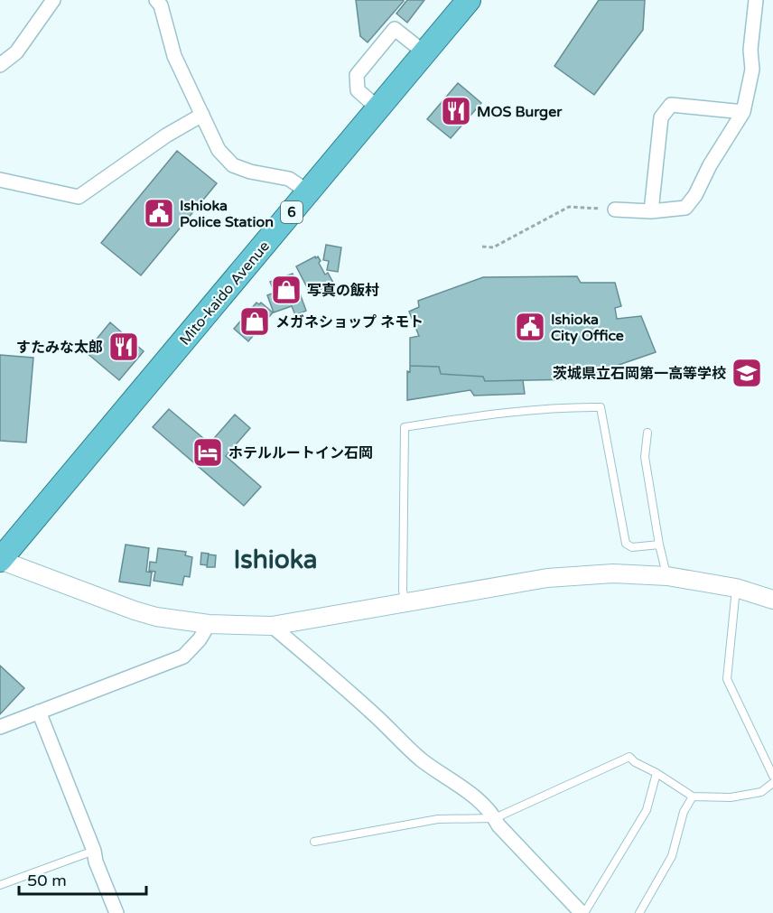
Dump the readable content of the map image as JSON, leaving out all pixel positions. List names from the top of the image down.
{
  "streets": {
    "highway": ["6", "Mito-kaido Avenue"]
  },
  "districts": ["Ishioka"],
  "places": {
    "restaurant": ["MOS Burger", "すたみな太郎"],
    "public building": ["Ishioka Police Station", "Ishioka City Office"],
    "shop": ["写真の飯村", "メガネショップ ネモト"],
    "school or university": ["茨城県立石岡第一高等学校"],
    "hotel": ["ホテルルートイン石岡"]
  },
  "scale_bar": "50 m"
}
